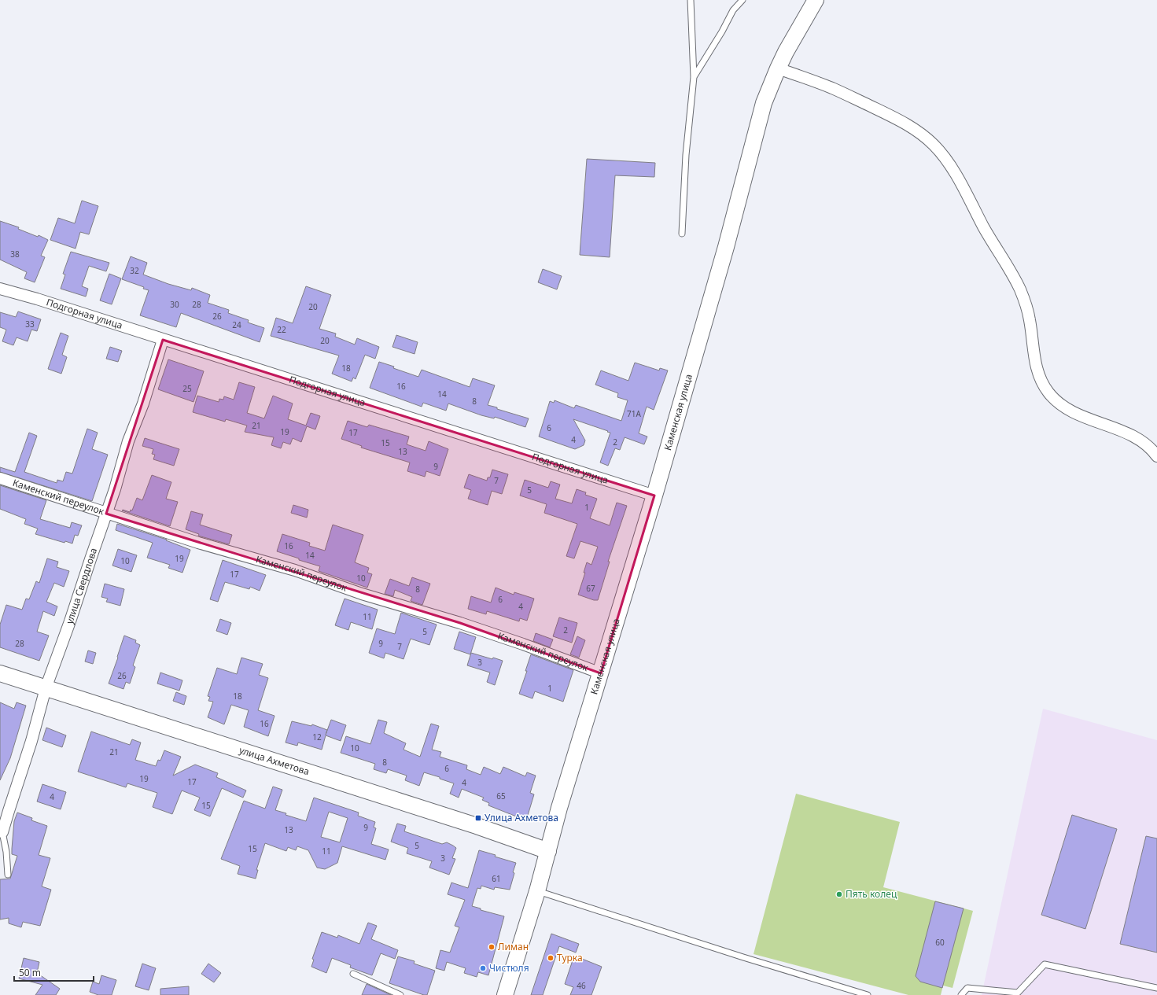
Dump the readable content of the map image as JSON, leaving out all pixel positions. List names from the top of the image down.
{
  "streets": {
    "street": [
      "Подгорная улица",
      "Каменская улица",
      "Каменский переулок",
      "улица Свердлова",
      "улица Ахметова"
    ]
  },
  "crossings": [
    ["Подгорная улица", "Каменская улица"],
    ["Подгорная улица", "улица Свердлова"],
    ["Каменская улица", "Каменский переулок"],
    ["Каменская улица", "улица Ахметова"],
    ["Каменский переулок", "улица Свердлова"],
    ["улица Свердлова", "улица Ахметова"]
  ],
  "places": {
    "transit": ["Улица Ахметова"],
    "other": [
      "Пять колец",
      "Лиман",
      "Турка",
      "Чистюля"
    ]
  },
  "house_numbers": [
    "38",
    "32",
    "30",
    "28",
    "20",
    "26",
    "33",
    "24",
    "22",
    "20",
    "18",
    "16",
    "25",
    "14",
    "8",
    "71А",
    "21",
    "6",
    "19",
    "17",
    "4",
    "2",
    "15",
    "13",
    "9",
    "7",
    "5",
    "1",
    "16",
    "14",
    "19",
    "10",
    "17",
    "10",
    "67",
    "8",
    "6",
    "4",
    "11",
    "2",
    "5",
    "28",
    "9",
    "7",
    "3",
    "26",
    "1",
    "18",
    "16",
    "12",
    "10",
    "21",
    "8",
    "6",
    "19",
    "17",
    "4",
    "65",
    "4",
    "15",
    "9",
    "13",
    "5",
    "15",
    "11",
    "3",
    "61",
    "60",
    "46"
  ],
  "scale_bar": "50 m"
}
